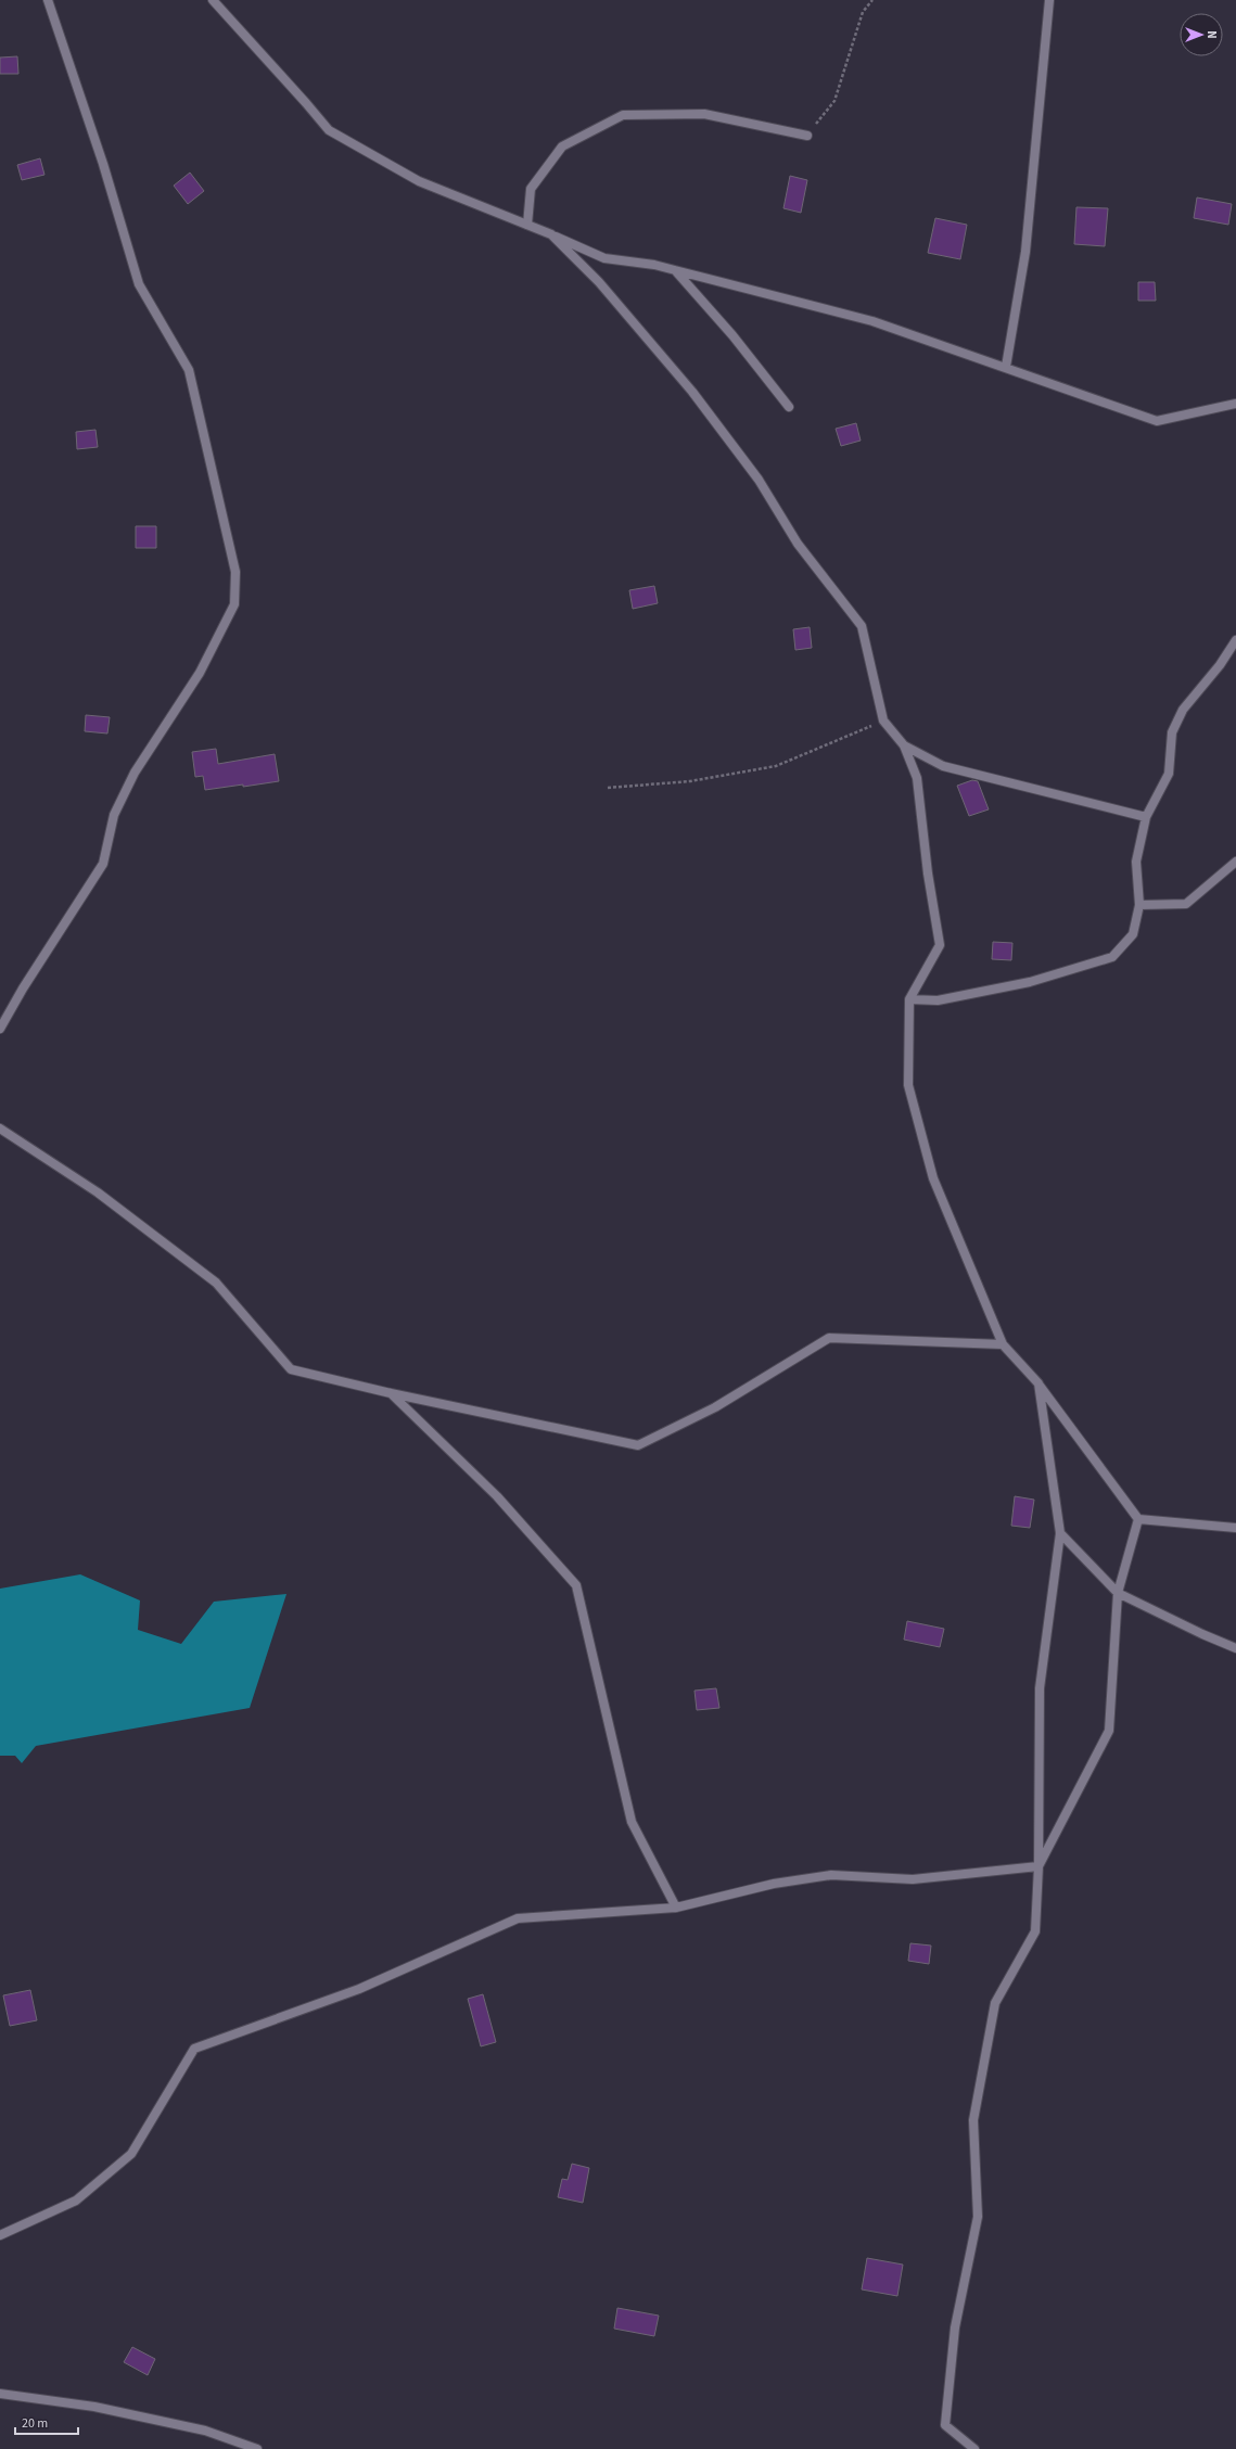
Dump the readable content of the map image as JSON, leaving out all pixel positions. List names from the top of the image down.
{
  "scale_bar": "20 m",
  "north": "right"
}
